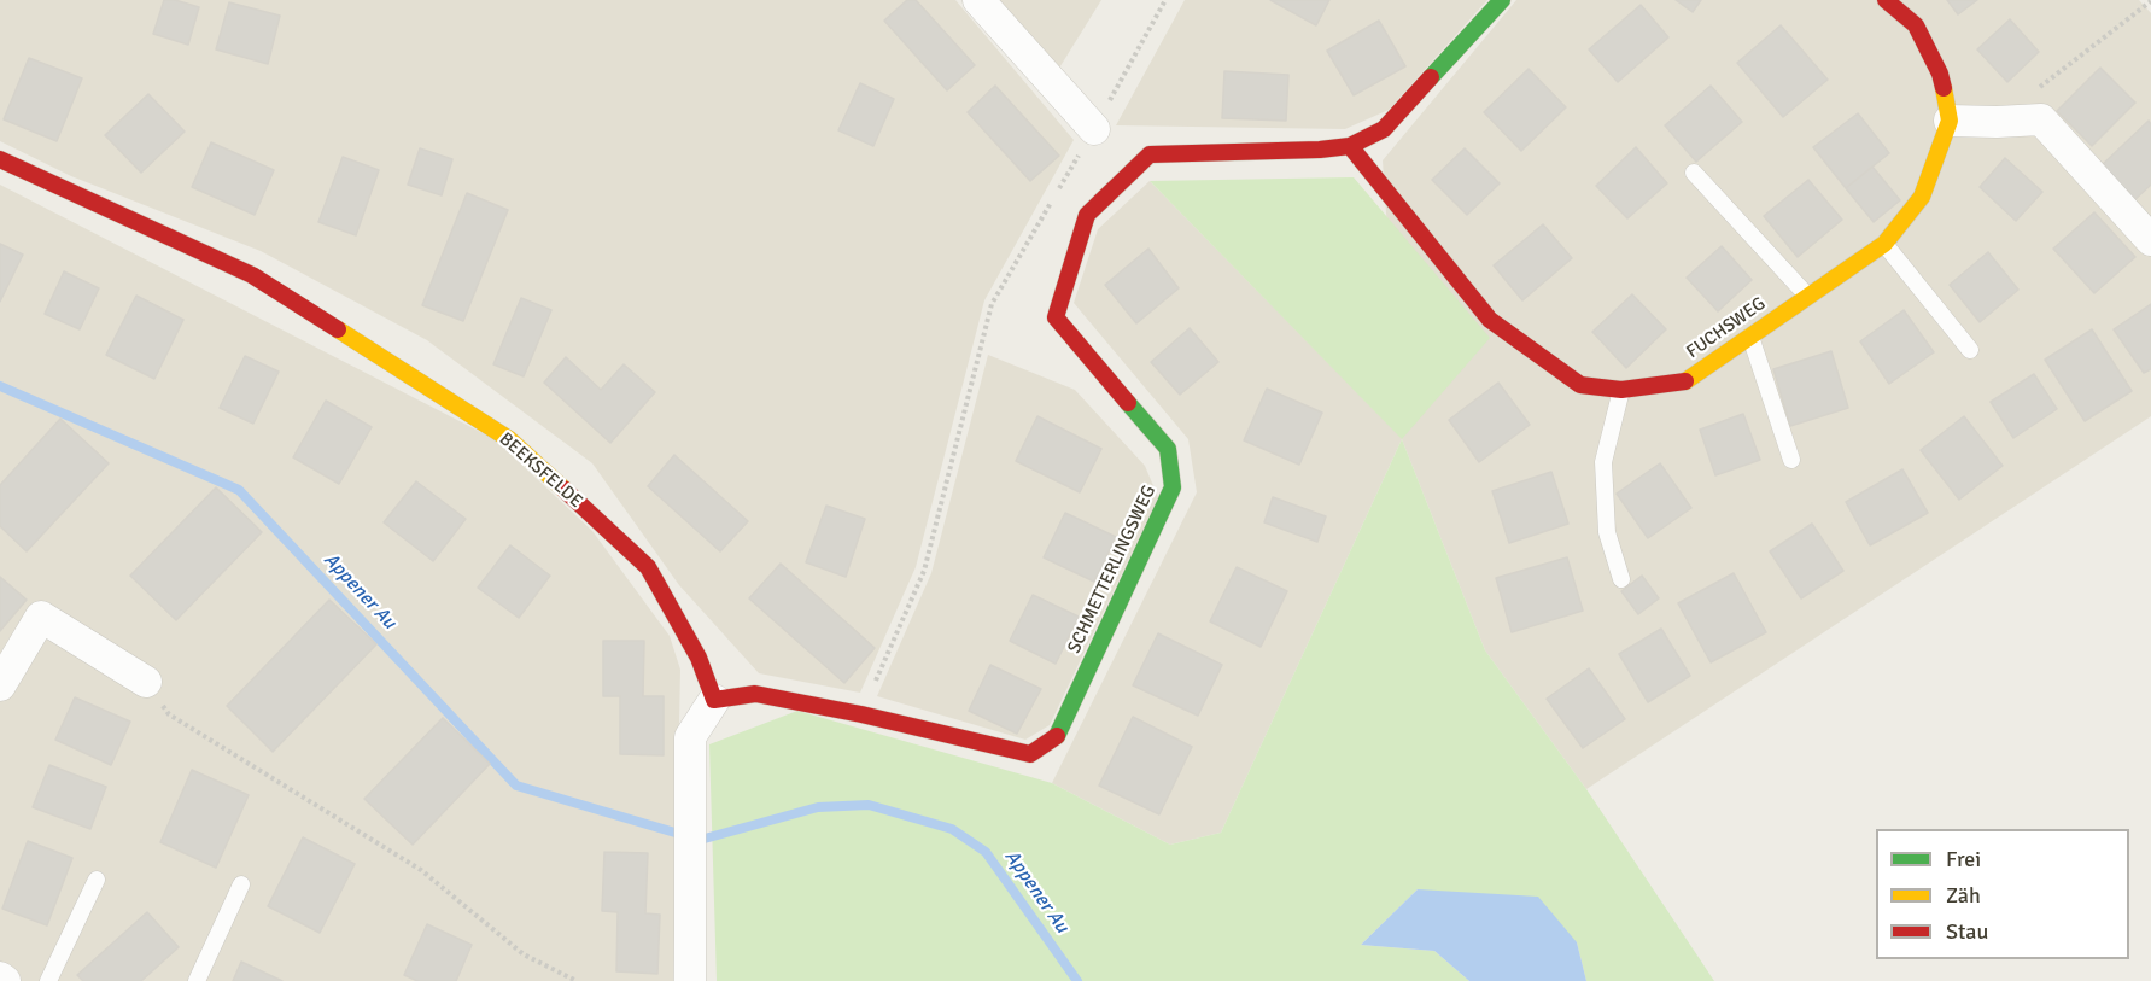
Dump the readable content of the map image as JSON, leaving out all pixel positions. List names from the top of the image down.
{
  "streets": {
    "street": ["FUCHSWEG", "BEEKSFELDE", "SCHMETTERLINGSWEG"]
  },
  "crossings": [
    ["FUCHSWEG", "SCHMETTERLINGSWEG"],
    ["BEEKSFELDE", "SCHMETTERLINGSWEG"]
  ],
  "water": ["Appener Au"],
  "legend": ["Frei", "Zäh", "Stau"]
}
